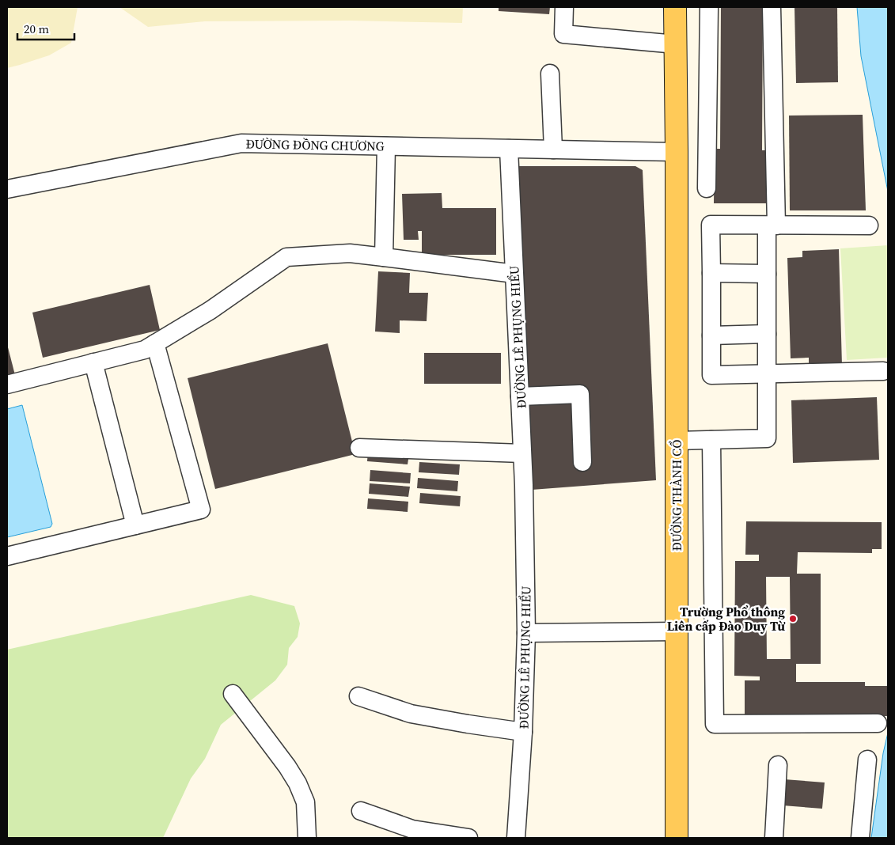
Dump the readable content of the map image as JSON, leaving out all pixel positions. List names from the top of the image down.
{
  "streets": {
    "main road": ["ĐƯỜNG THÀNH CỔ"],
    "street": ["ĐƯỜNG ĐỒNG CHƯƠNG", "ĐƯỜNG LÊ PHỤNG HIỂU"]
  },
  "crossings": [
    ["ĐƯỜNG ĐỒNG CHƯƠNG", "ĐƯỜNG LÊ PHỤNG HIỂU"]
  ],
  "places": ["Trường Phổ thông Liên cấp Đào Duy Từ"],
  "scale_bar": "20 m"
}
